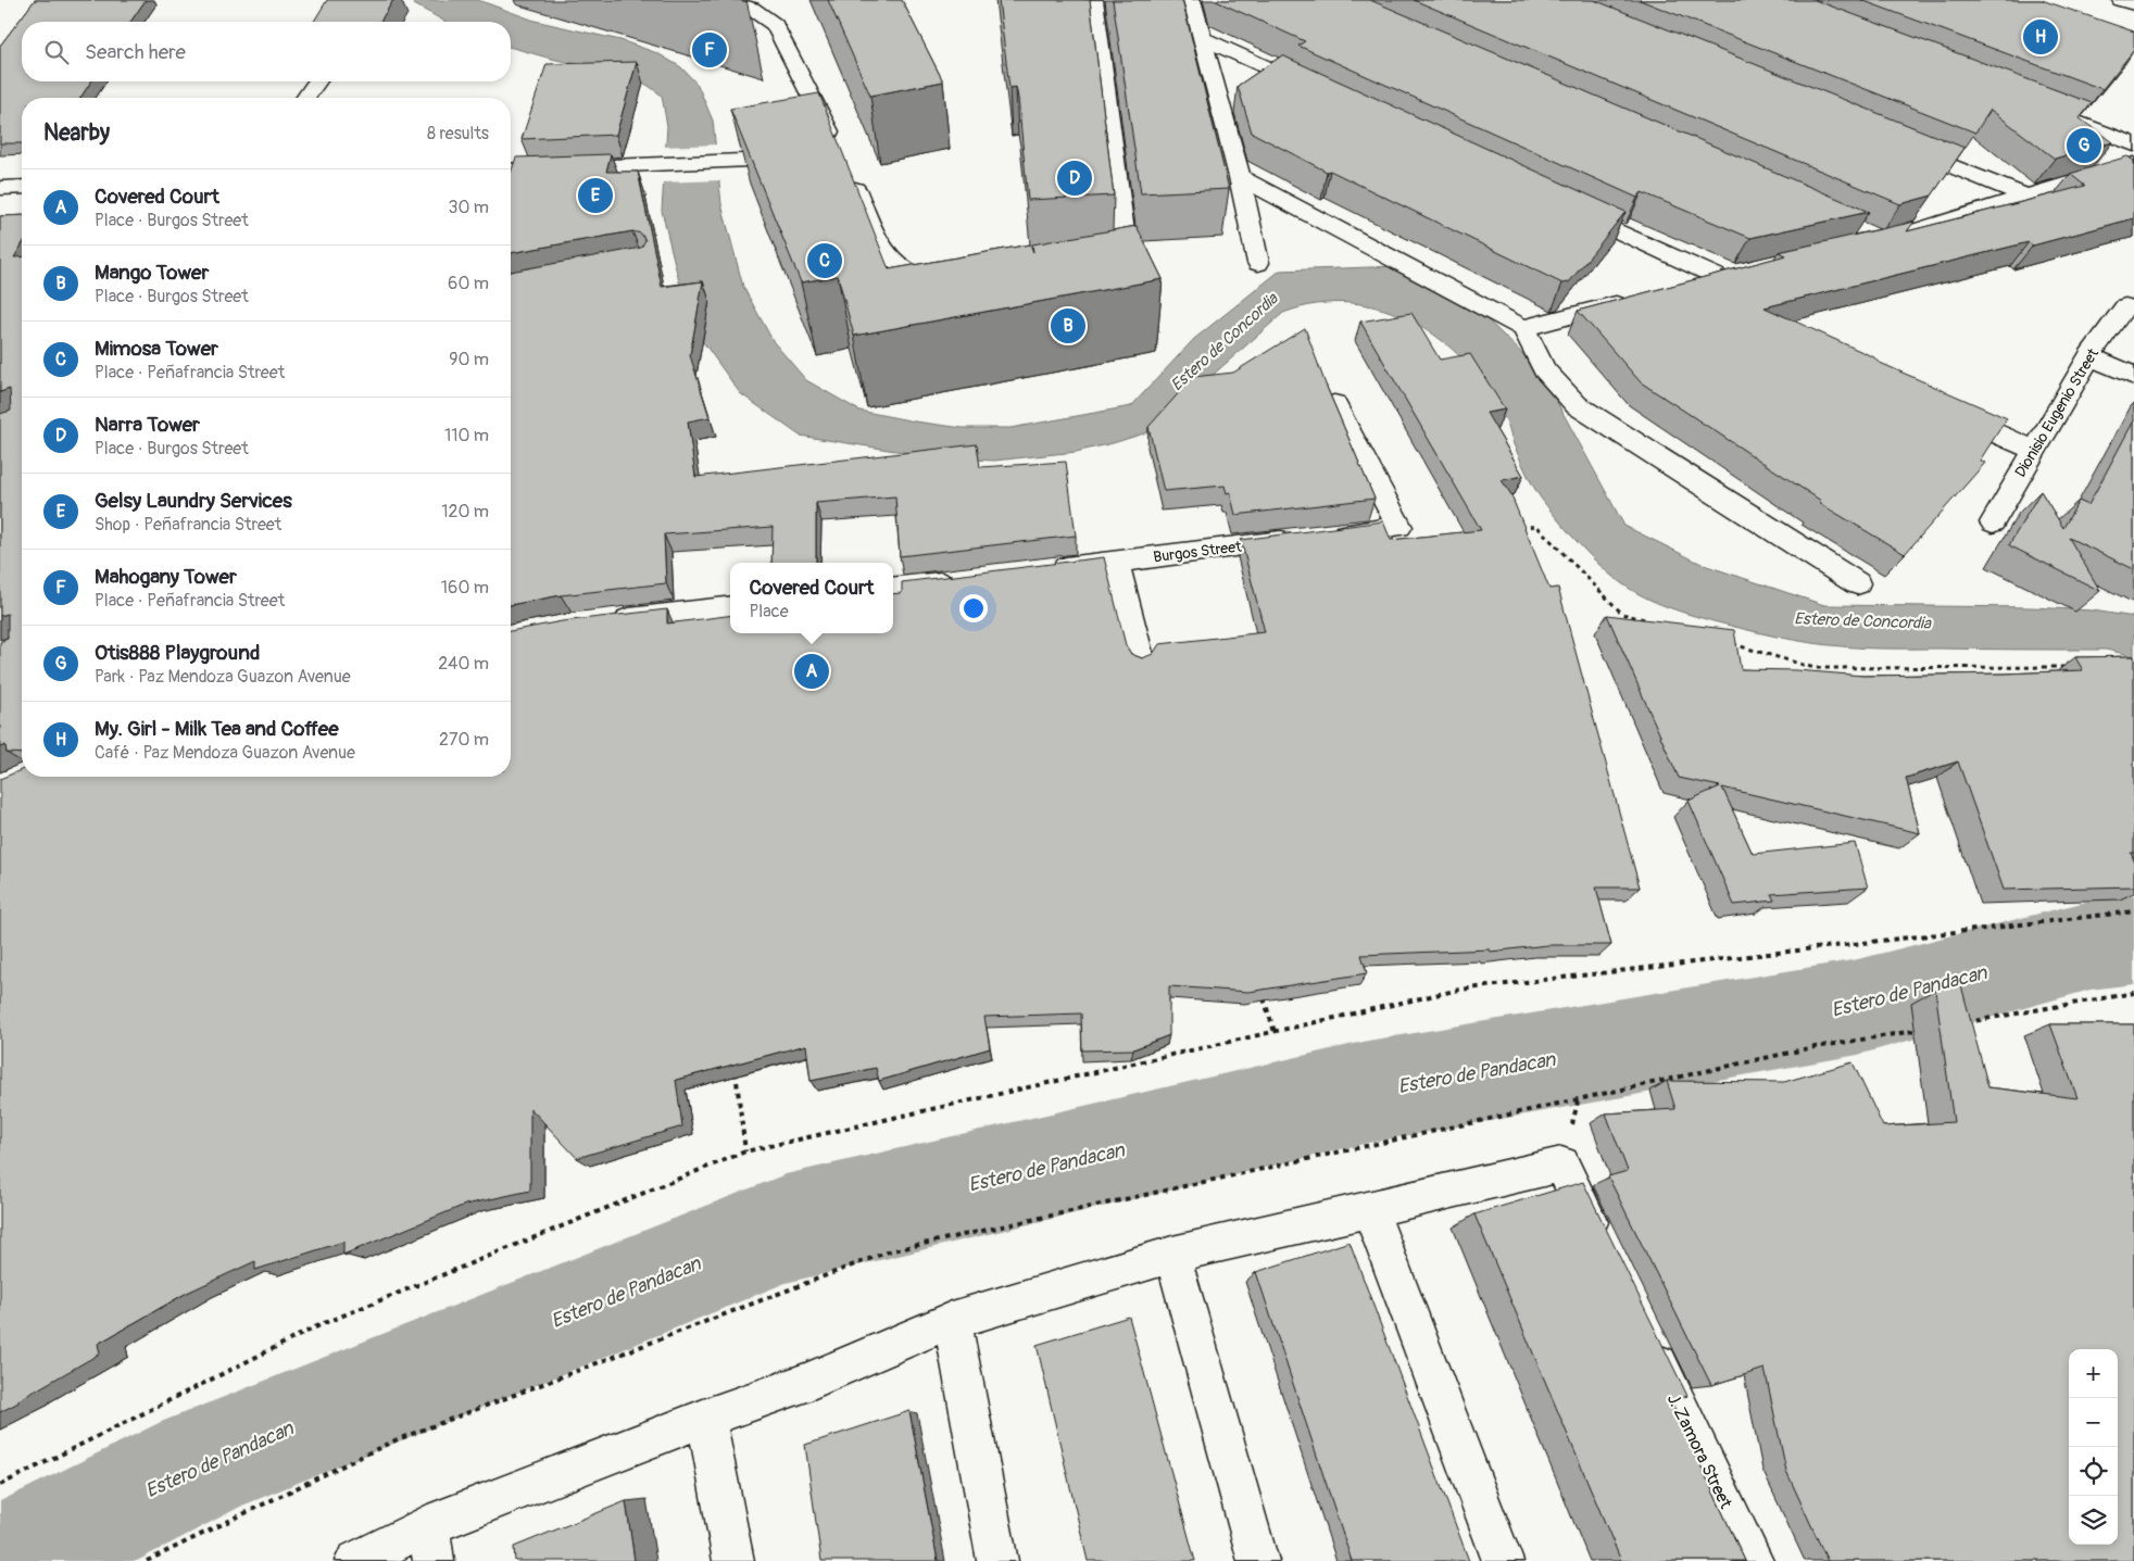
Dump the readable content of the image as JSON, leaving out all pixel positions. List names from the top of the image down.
{
  "streets": {
    "street": ["Dionisio Eugenio Street", "Burgos Street", "J. Zamora Street"]
  },
  "water": ["Estero de Concordia", "Estero de Pandacan"],
  "page": {
    "pins": [
      "H",
      "F",
      "G",
      "D",
      "E",
      "C",
      "B",
      "A"
    ],
    "search": "Search here",
    "heading": ["Nearby", "8 results"],
    "list": [
      {
        "mark": "A",
        "name": "Covered Court",
        "note": "Place · Burgos Street",
        "value": "30 m"
      },
      {
        "mark": "B",
        "name": "Mango Tower",
        "note": "Place · Burgos Street",
        "value": "60 m"
      },
      {
        "mark": "C",
        "name": "Mimosa Tower",
        "note": "Place · Peñafrancia Street",
        "value": "90 m"
      },
      {
        "mark": "D",
        "name": "Narra Tower",
        "note": "Place · Burgos Street",
        "value": "110 m"
      },
      {
        "mark": "E",
        "name": "Gelsy Laundry Services",
        "note": "Shop · Peñafrancia Street",
        "value": "120 m"
      },
      {
        "mark": "F",
        "name": "Mahogany Tower",
        "note": "Place · Peñafrancia Street",
        "value": "160 m"
      },
      {
        "mark": "G",
        "name": "Otis888 Playground",
        "note": "Park · Paz Mendoza Guazon Avenue",
        "value": "240 m"
      },
      {
        "mark": "H",
        "name": "My. Girl - Milk Tea and Coffee",
        "note": "Café · Paz Mendoza Guazon Avenue",
        "value": "270 m"
      }
    ],
    "popup": ["Covered Court", "Place"],
    "map_buttons": ["+", "−"]
  }
}
